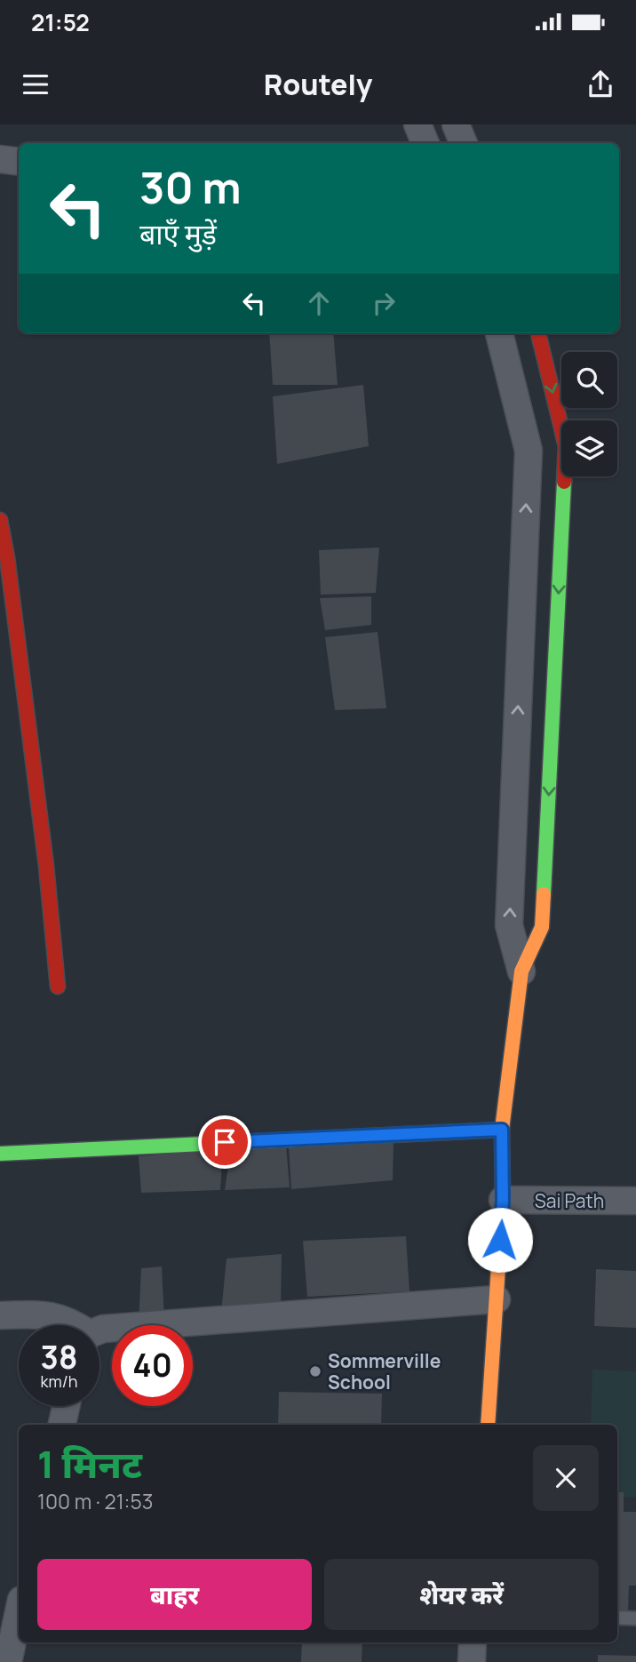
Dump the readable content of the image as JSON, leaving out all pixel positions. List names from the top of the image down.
{
  "streets": {
    "street": ["Sai Path"]
  },
  "places": ["Sommerville School"],
  "page": {
    "status": "21:52",
    "header": "Routely",
    "turn": ["30 m", "बाएँ मुड़ें"],
    "speed": "38 km/h",
    "limit": "40",
    "heading": ["1 मिनट", "100 m · 21:53"],
    "buttons": ["बाहर", "शेयर करें"]
  }
}
